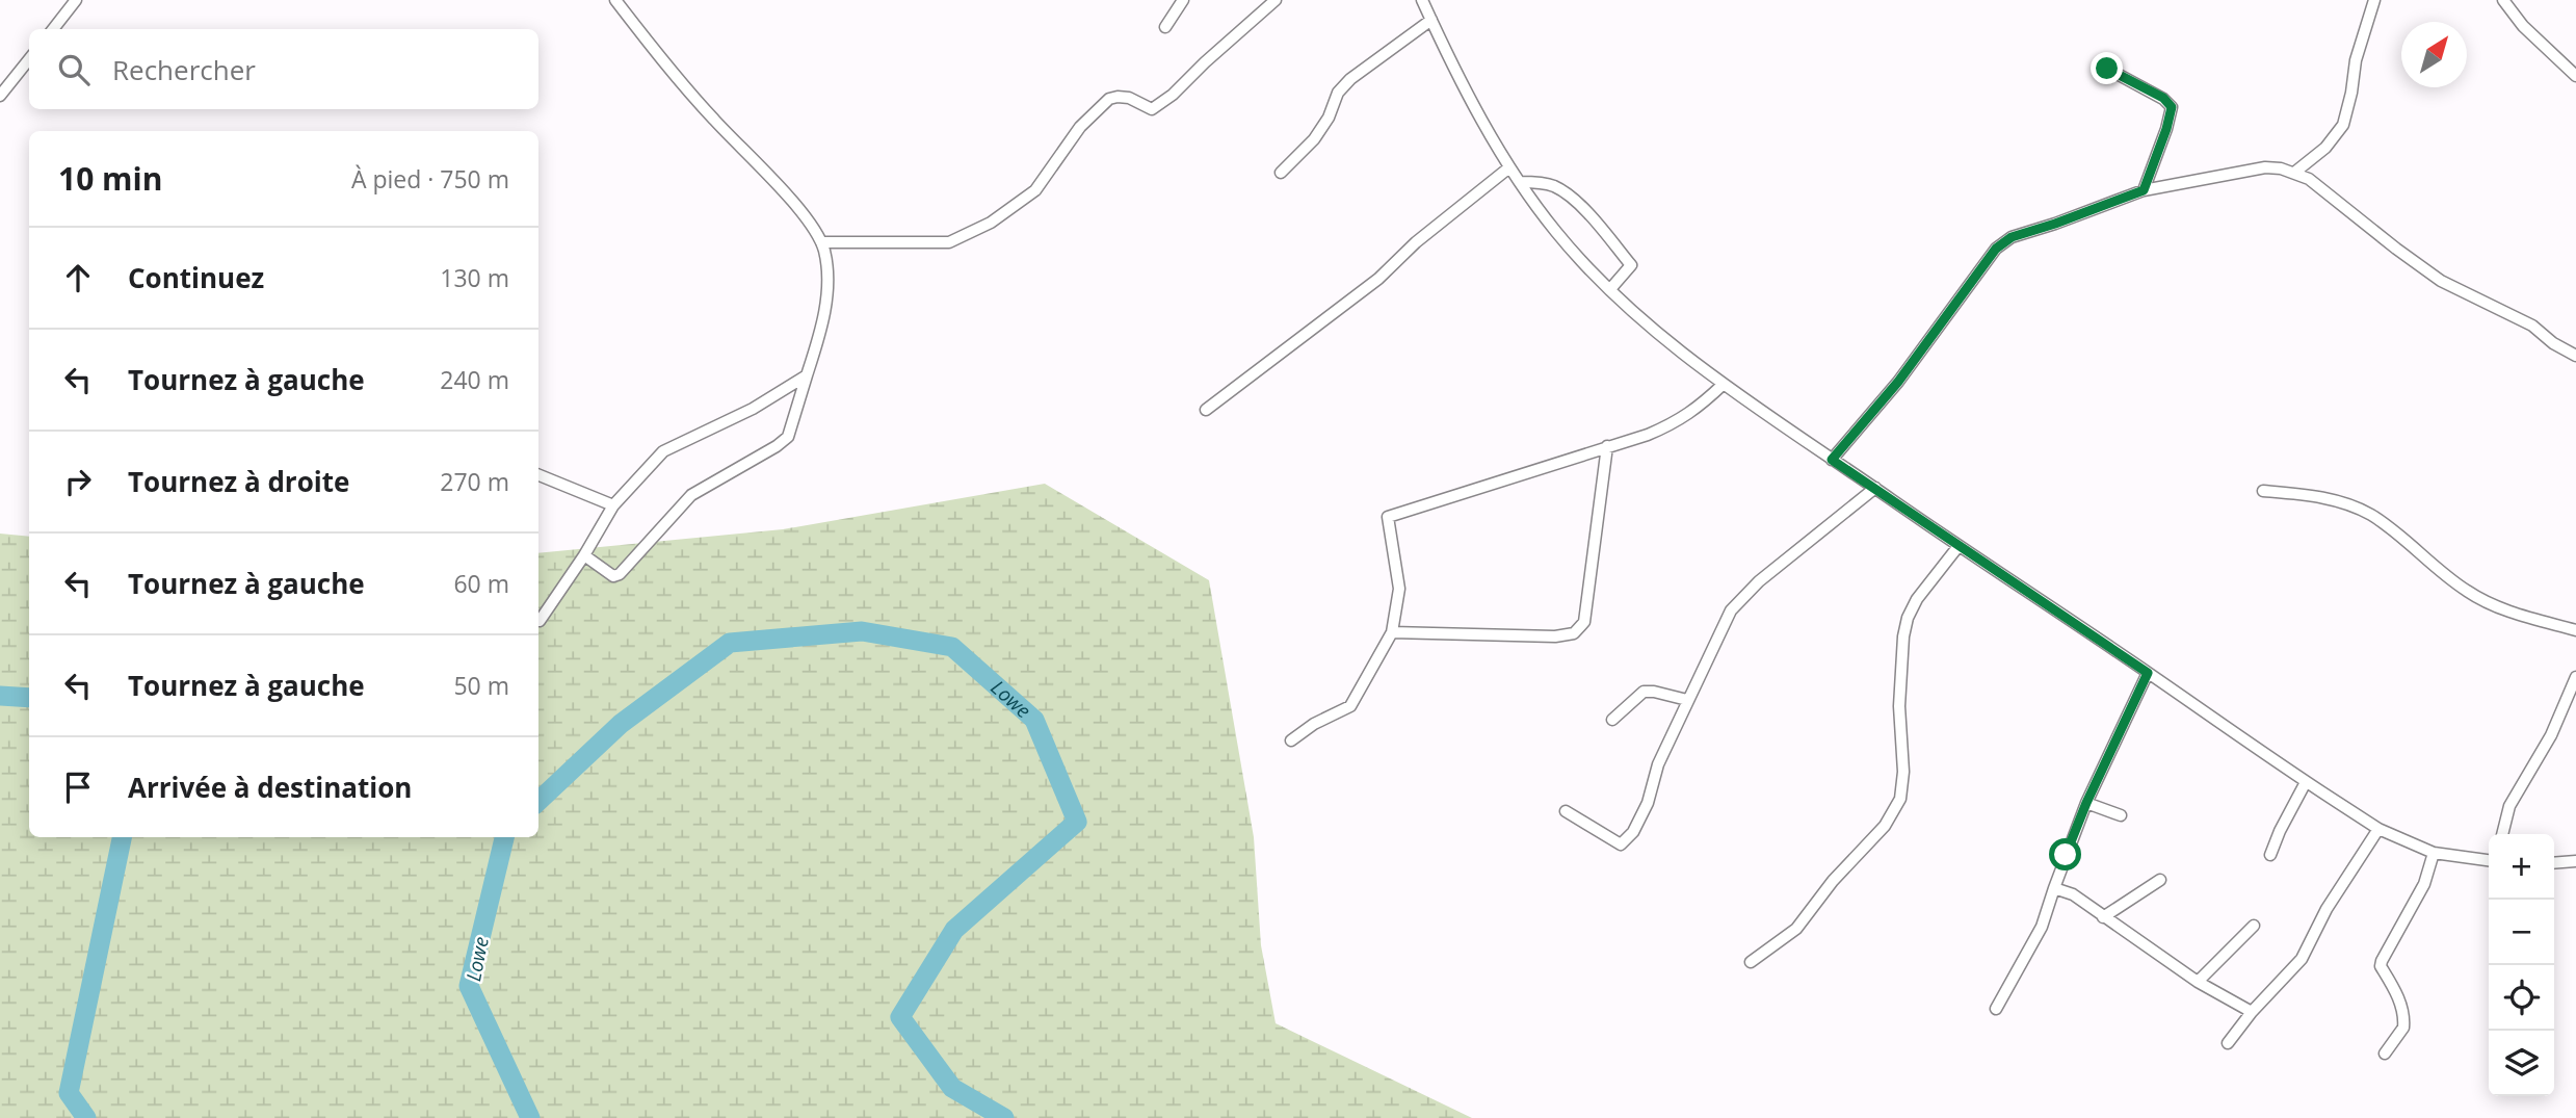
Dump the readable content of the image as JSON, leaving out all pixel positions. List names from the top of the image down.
{
  "water": ["Lowe"],
  "north": "top right",
  "page": {
    "search": "Rechercher",
    "heading": ["10 min", "À pied · 750 m"],
    "list": [
      ["Continuez", "130 m"],
      ["Tournez à gauche", "240 m"],
      ["Tournez à droite", "270 m"],
      ["Tournez à gauche", "60 m"],
      ["Tournez à gauche", "50 m"],
      "Arrivée à destination"
    ],
    "map_buttons": ["+", "−"]
  }
}
